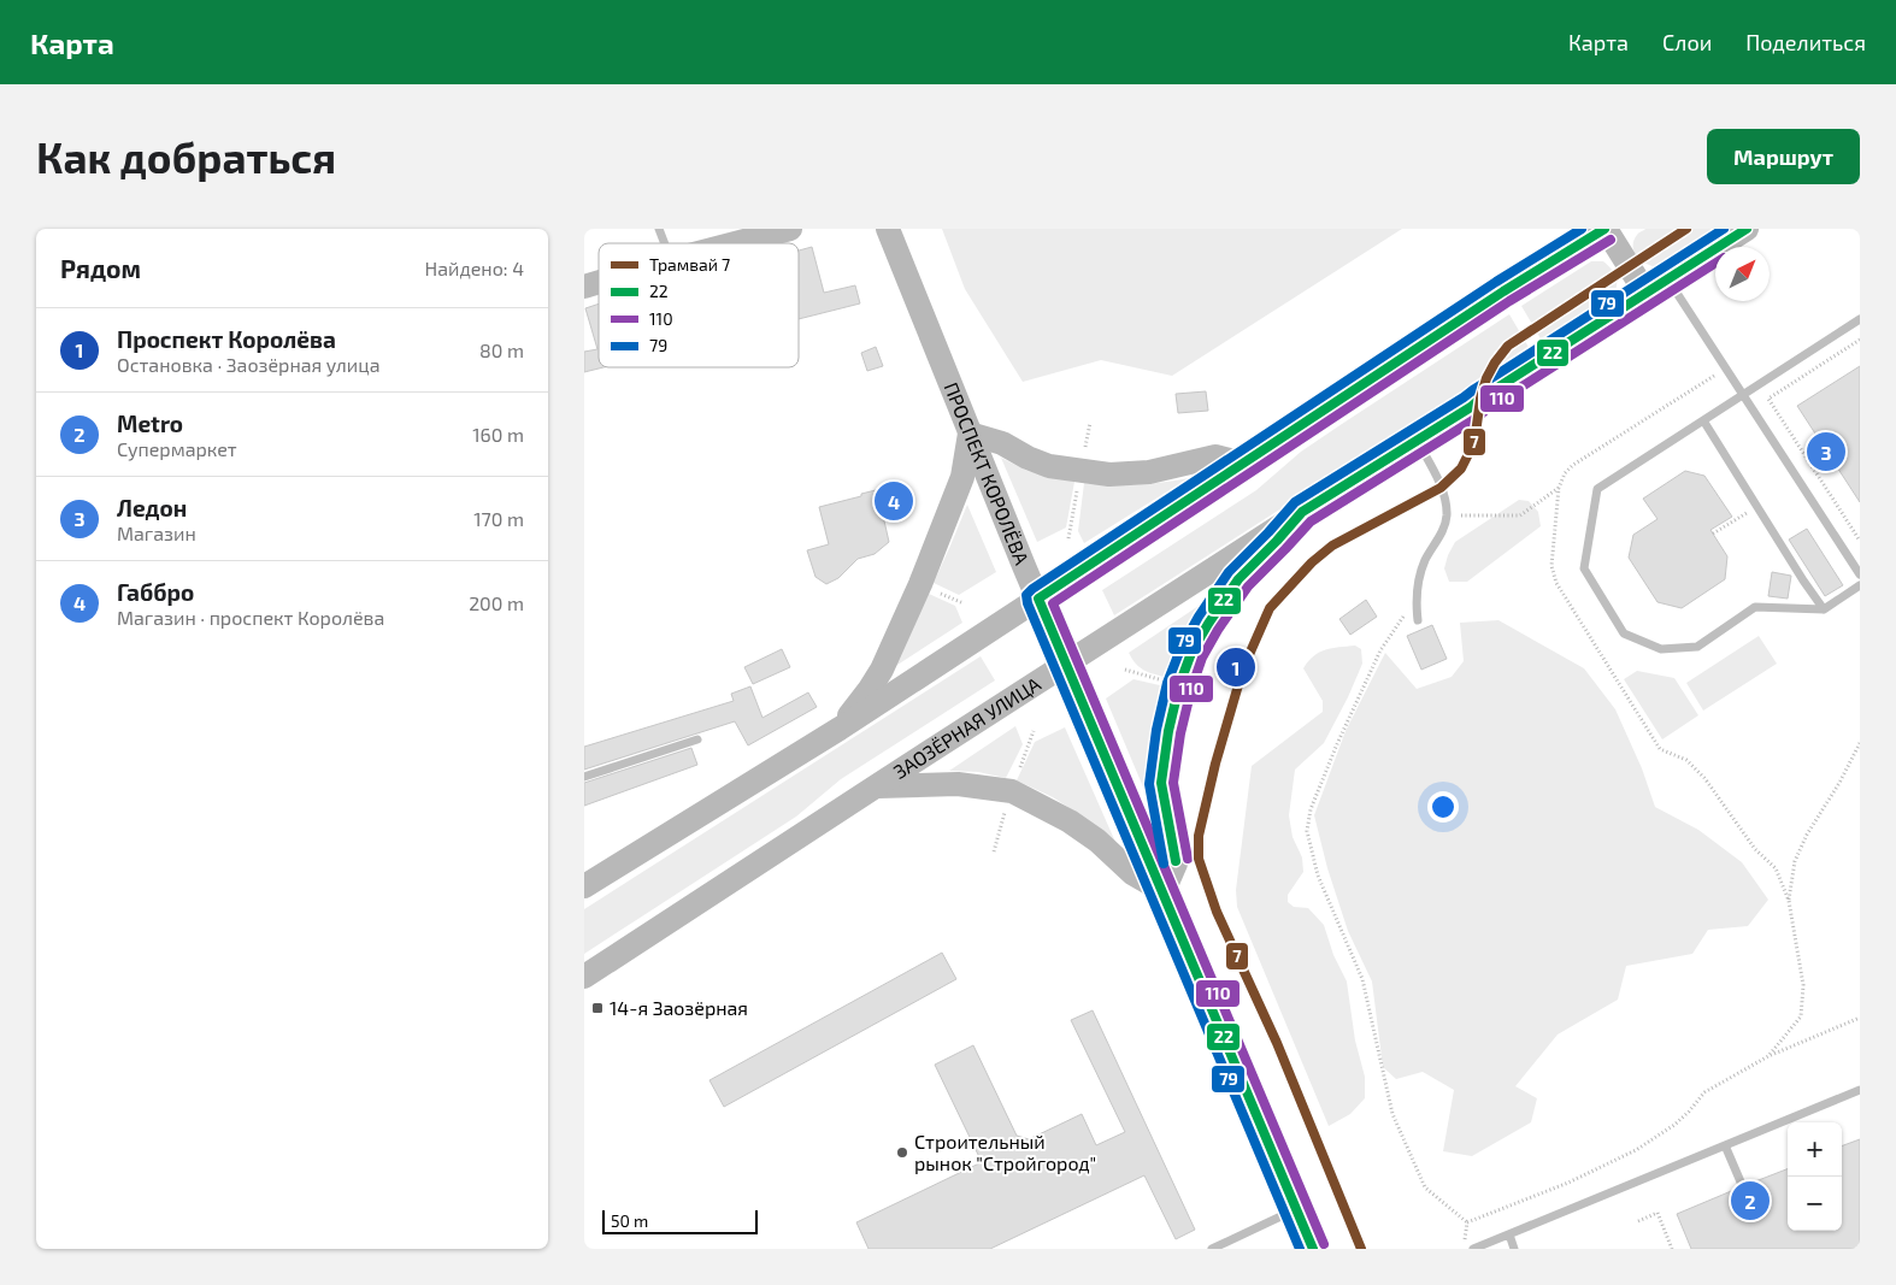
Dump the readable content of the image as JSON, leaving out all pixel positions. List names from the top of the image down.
{
  "streets": {
    "main road": ["ПРОСПЕКТ КОРОЛЁВА", "ЗАОЗЁРНАЯ УЛИЦА"]
  },
  "crossings": [
    ["ПРОСПЕКТ КОРОЛЁВА", "ЗАОЗЁРНАЯ УЛИЦА"]
  ],
  "places": {
    "transit": ["14-я Заозёрная"],
    "other": ["Строительный рынок \"Стройгород\""]
  },
  "lines": [
    "tram line 7",
    "transit line 22",
    "transit line 79",
    "transit line 110"
  ],
  "legend": [
    "Трамвай 7",
    "22",
    "110",
    "79"
  ],
  "scale_bar": "50 m",
  "north": "top right",
  "page": {
    "header": "Карта",
    "nav": ["Карта", "Слои", "Поделиться"],
    "buttons": "Маршрут",
    "title": "Как добраться",
    "heading": ["Рядом", "Найдено: 4"],
    "list": [
      {
        "mark": "1",
        "name": "Проспект Королёва",
        "note": "Остановка · Заозёрная улица",
        "value": "80 m"
      },
      {
        "mark": "2",
        "name": "Metro",
        "note": "Супермаркет",
        "value": "160 m"
      },
      {
        "mark": "3",
        "name": "Ледон",
        "note": "Магазин",
        "value": "170 m"
      },
      {
        "mark": "4",
        "name": "Габбро",
        "note": "Магазин · проспект Королёва",
        "value": "200 m"
      }
    ],
    "pins": [
      "3",
      "4",
      "1",
      "2"
    ],
    "map_buttons": ["+", "−"],
    "scale": "50 m"
  }
}
